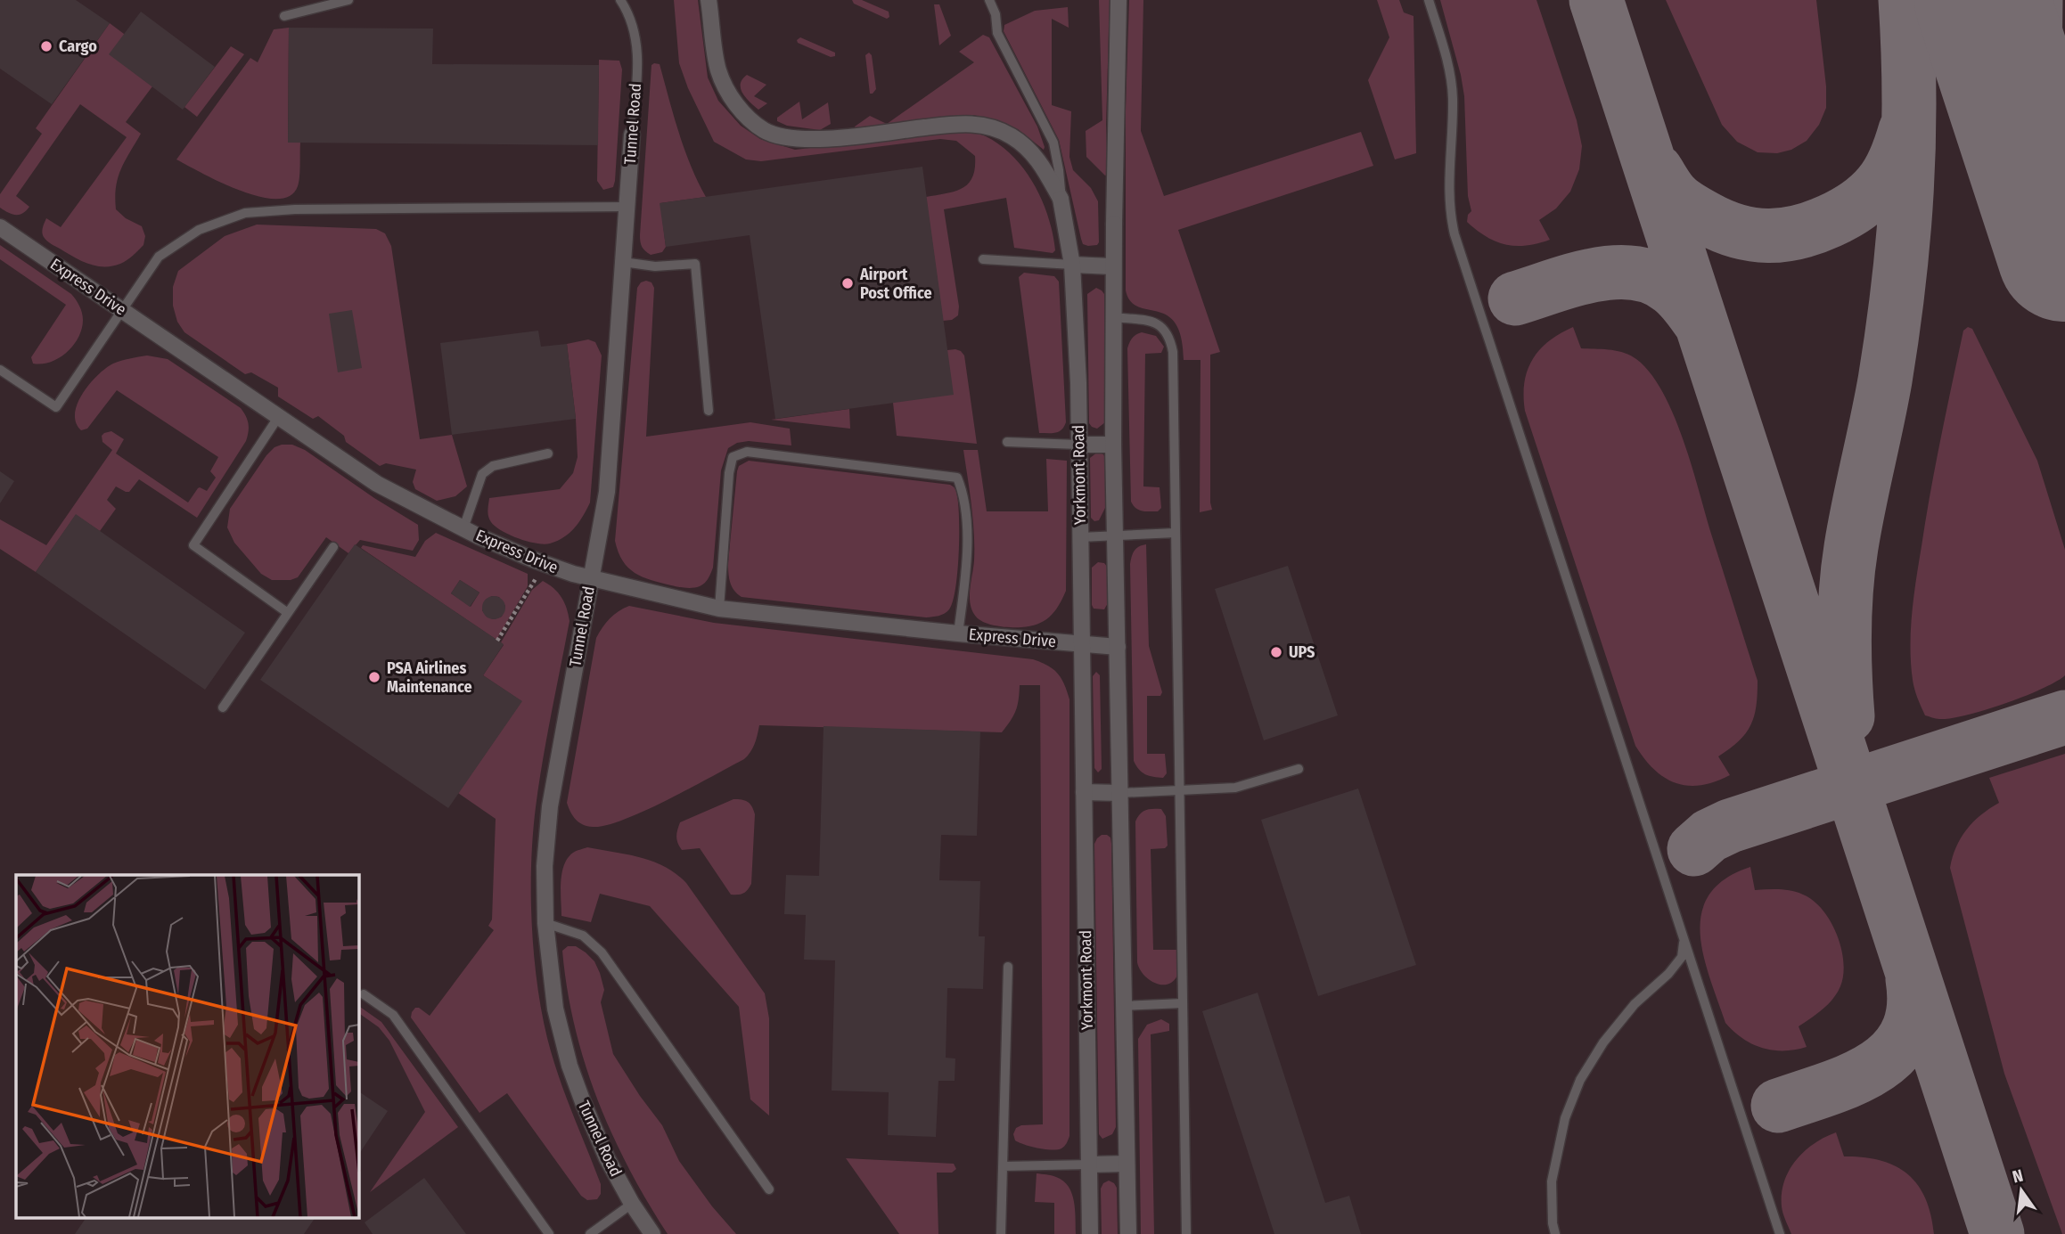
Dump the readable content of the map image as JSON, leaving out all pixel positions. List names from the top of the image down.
{
  "streets": {
    "street": ["Tunnel Road", "Express Drive", "Yorkmont Road"]
  },
  "crossings": [
    ["Tunnel Road", "Express Drive"],
    ["Express Drive", "Yorkmont Road"]
  ],
  "places": [
    "Cargo",
    "Airport Post Office",
    "UPS",
    "PSA Airlines Maintenance"
  ],
  "north": "top"
}
